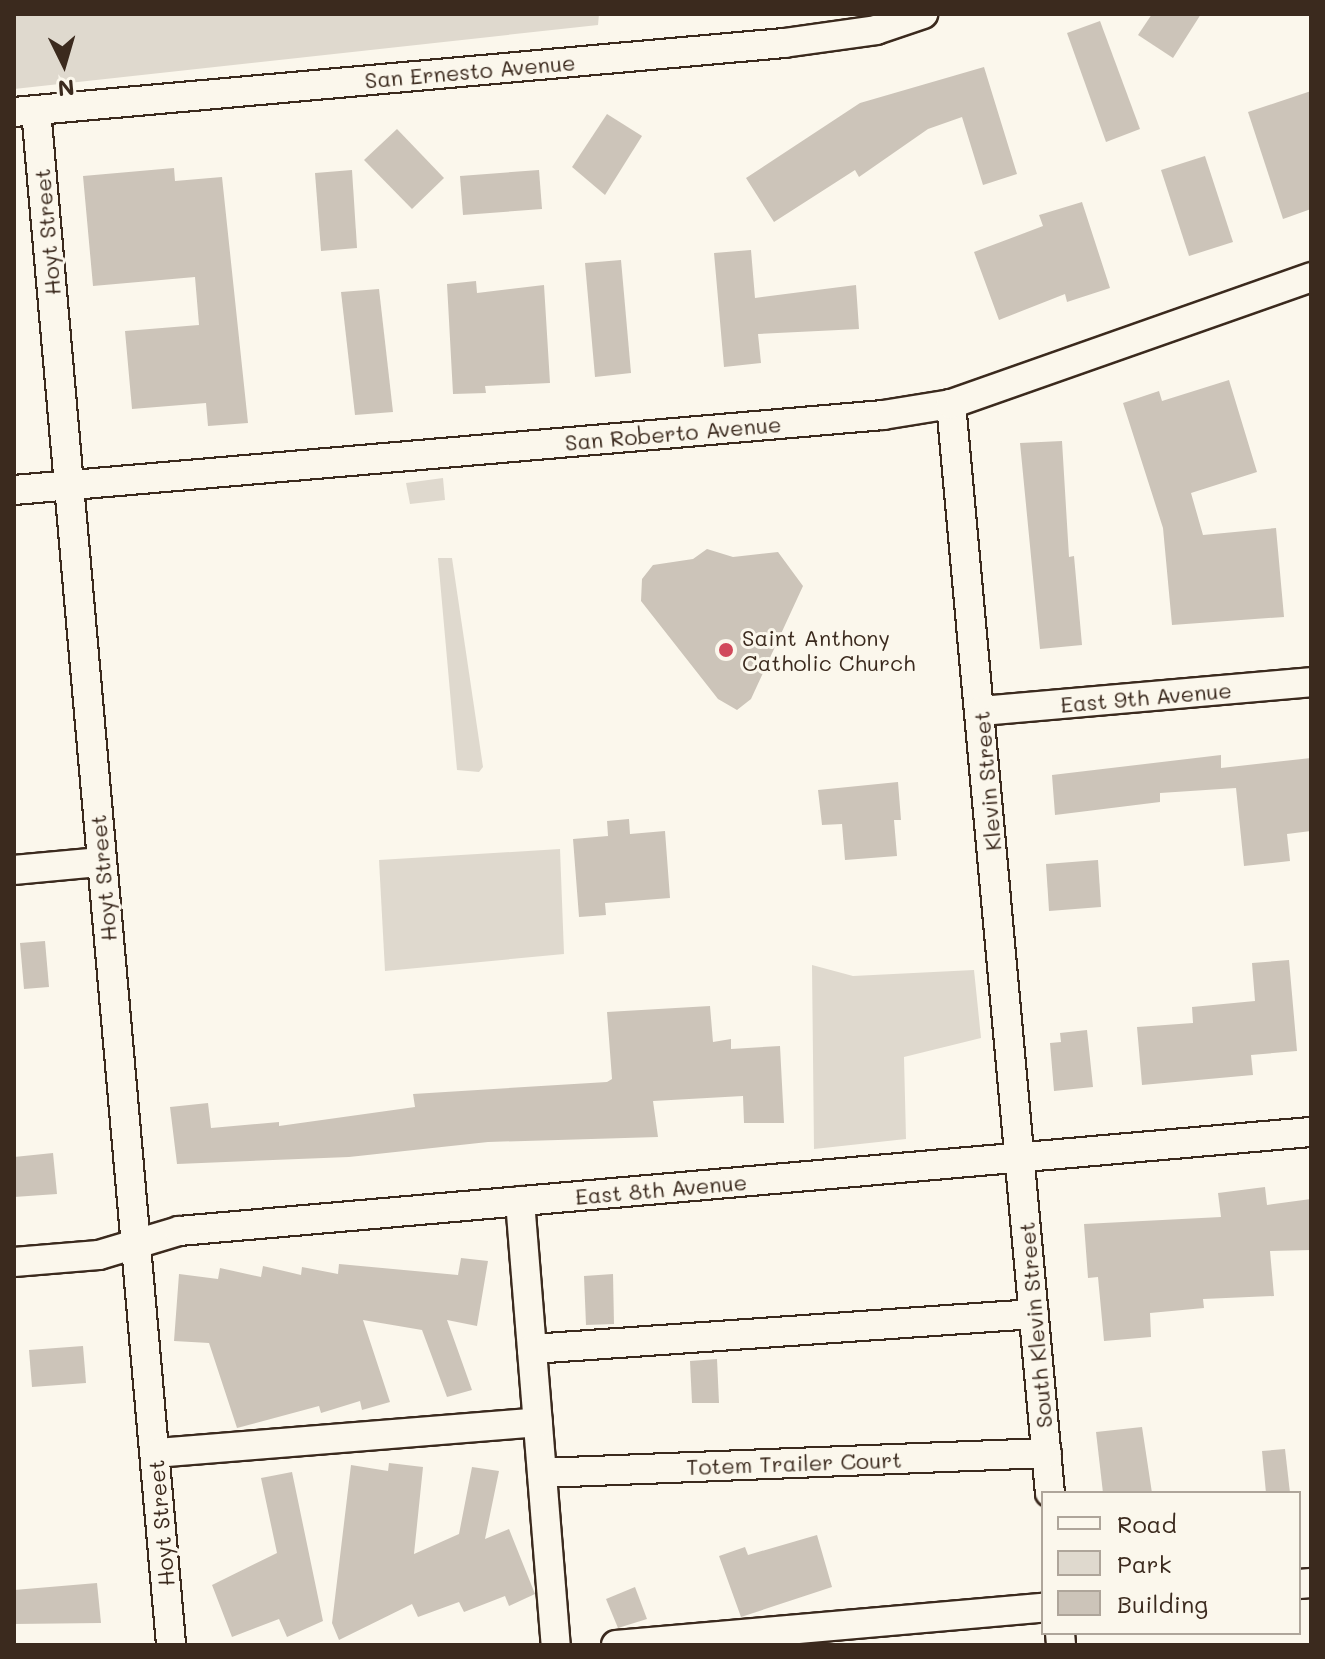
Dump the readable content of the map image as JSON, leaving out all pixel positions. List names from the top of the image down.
{
  "streets": {
    "street": [
      "San Ernesto Avenue",
      "Hoyt Street",
      "San Roberto Avenue",
      "East 9th Avenue",
      "Klevin Street",
      "East 8th Avenue",
      "South Klevin Street",
      "Totem Trailer Court"
    ]
  },
  "crossings": [
    ["San Ernesto Avenue", "Hoyt Street"],
    ["Hoyt Street", "San Roberto Avenue"],
    ["Hoyt Street", "East 8th Avenue"],
    ["San Roberto Avenue", "Klevin Street"],
    ["East 9th Avenue", "Klevin Street"],
    ["Klevin Street", "East 8th Avenue"],
    ["Klevin Street", "South Klevin Street"],
    ["East 8th Avenue", "South Klevin Street"],
    ["South Klevin Street", "Totem Trailer Court"]
  ],
  "places": ["Saint Anthony Catholic Church"],
  "legend": ["Road", "Park", "Building"],
  "north": "bottom"
}
